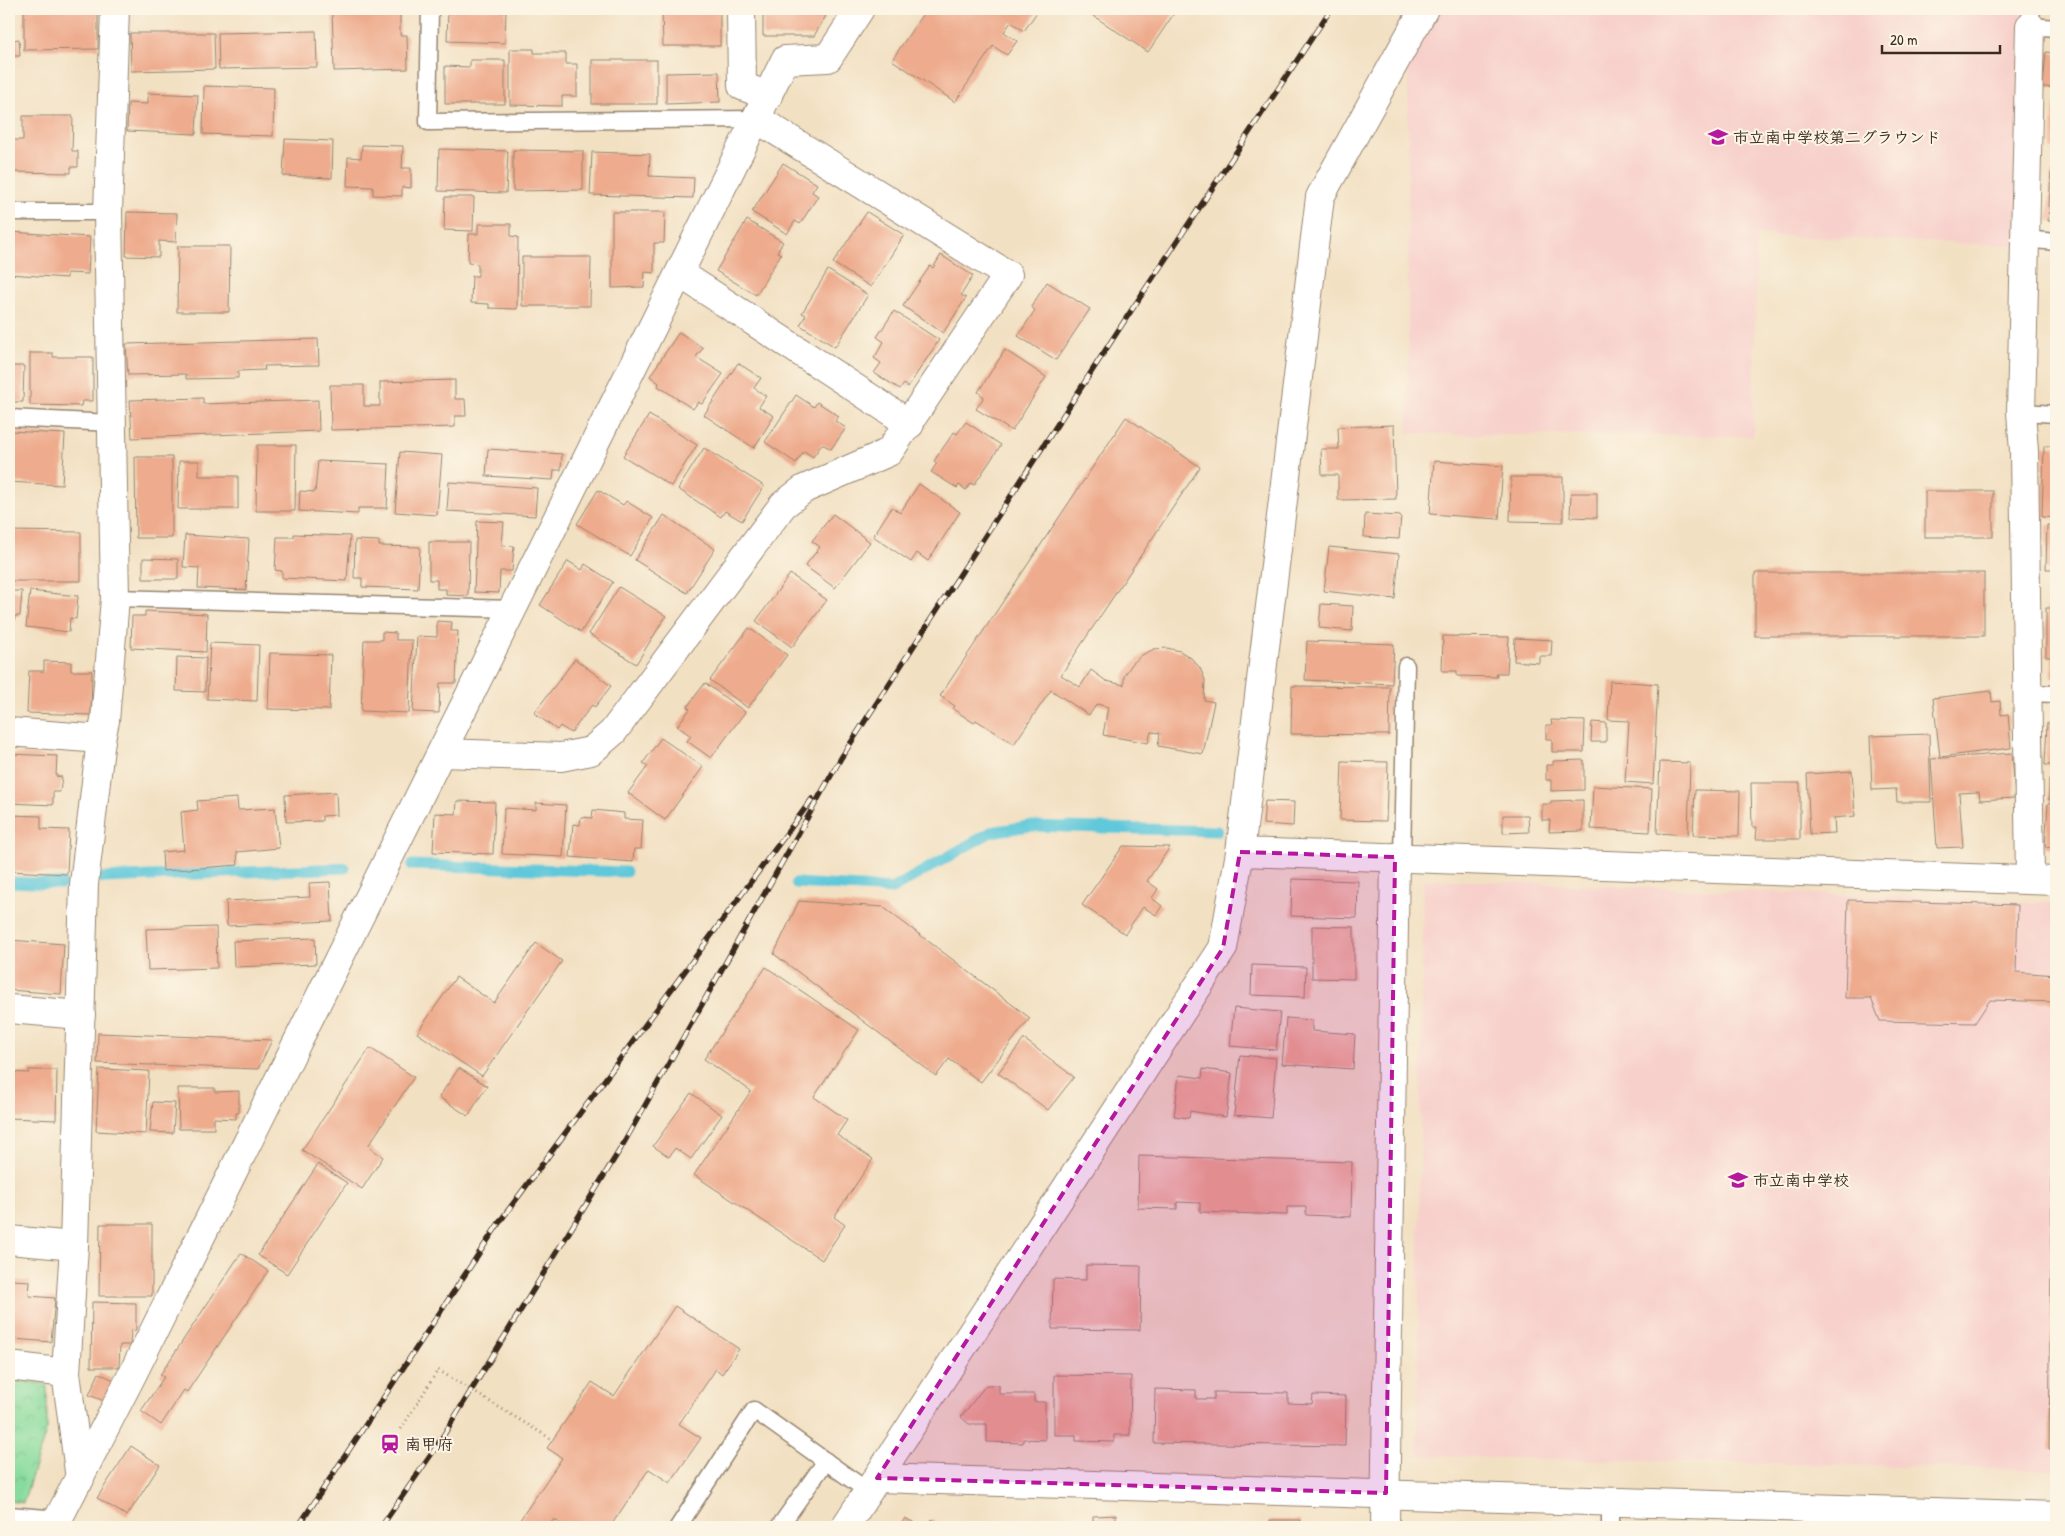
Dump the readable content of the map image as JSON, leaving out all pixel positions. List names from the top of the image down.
{
  "places": {
    "school or university": ["市立南中学校第二グラウンド", "市立南中学校"],
    "station": ["南甲府"]
  },
  "scale_bar": "20 m"
}
